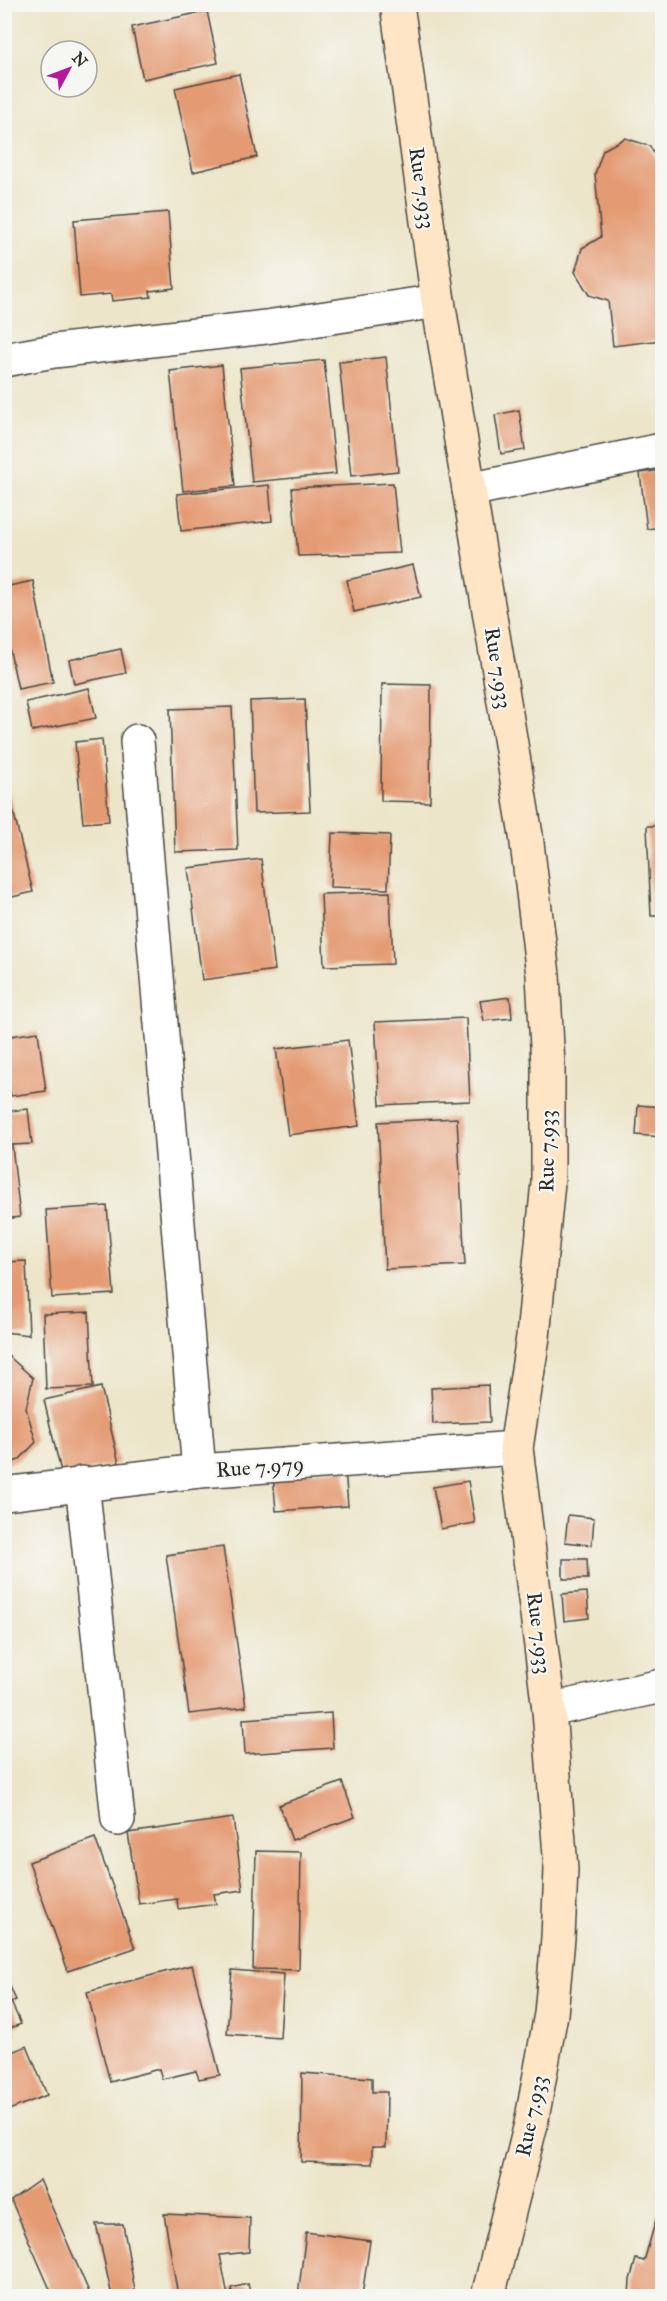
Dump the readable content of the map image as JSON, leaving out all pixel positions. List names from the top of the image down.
{
  "streets": {
    "street": ["Rue 7.933", "Rue 7.979"]
  },
  "crossings": [
    ["Rue 7.933", "Rue 7.979"]
  ],
  "north": "top right"
}
